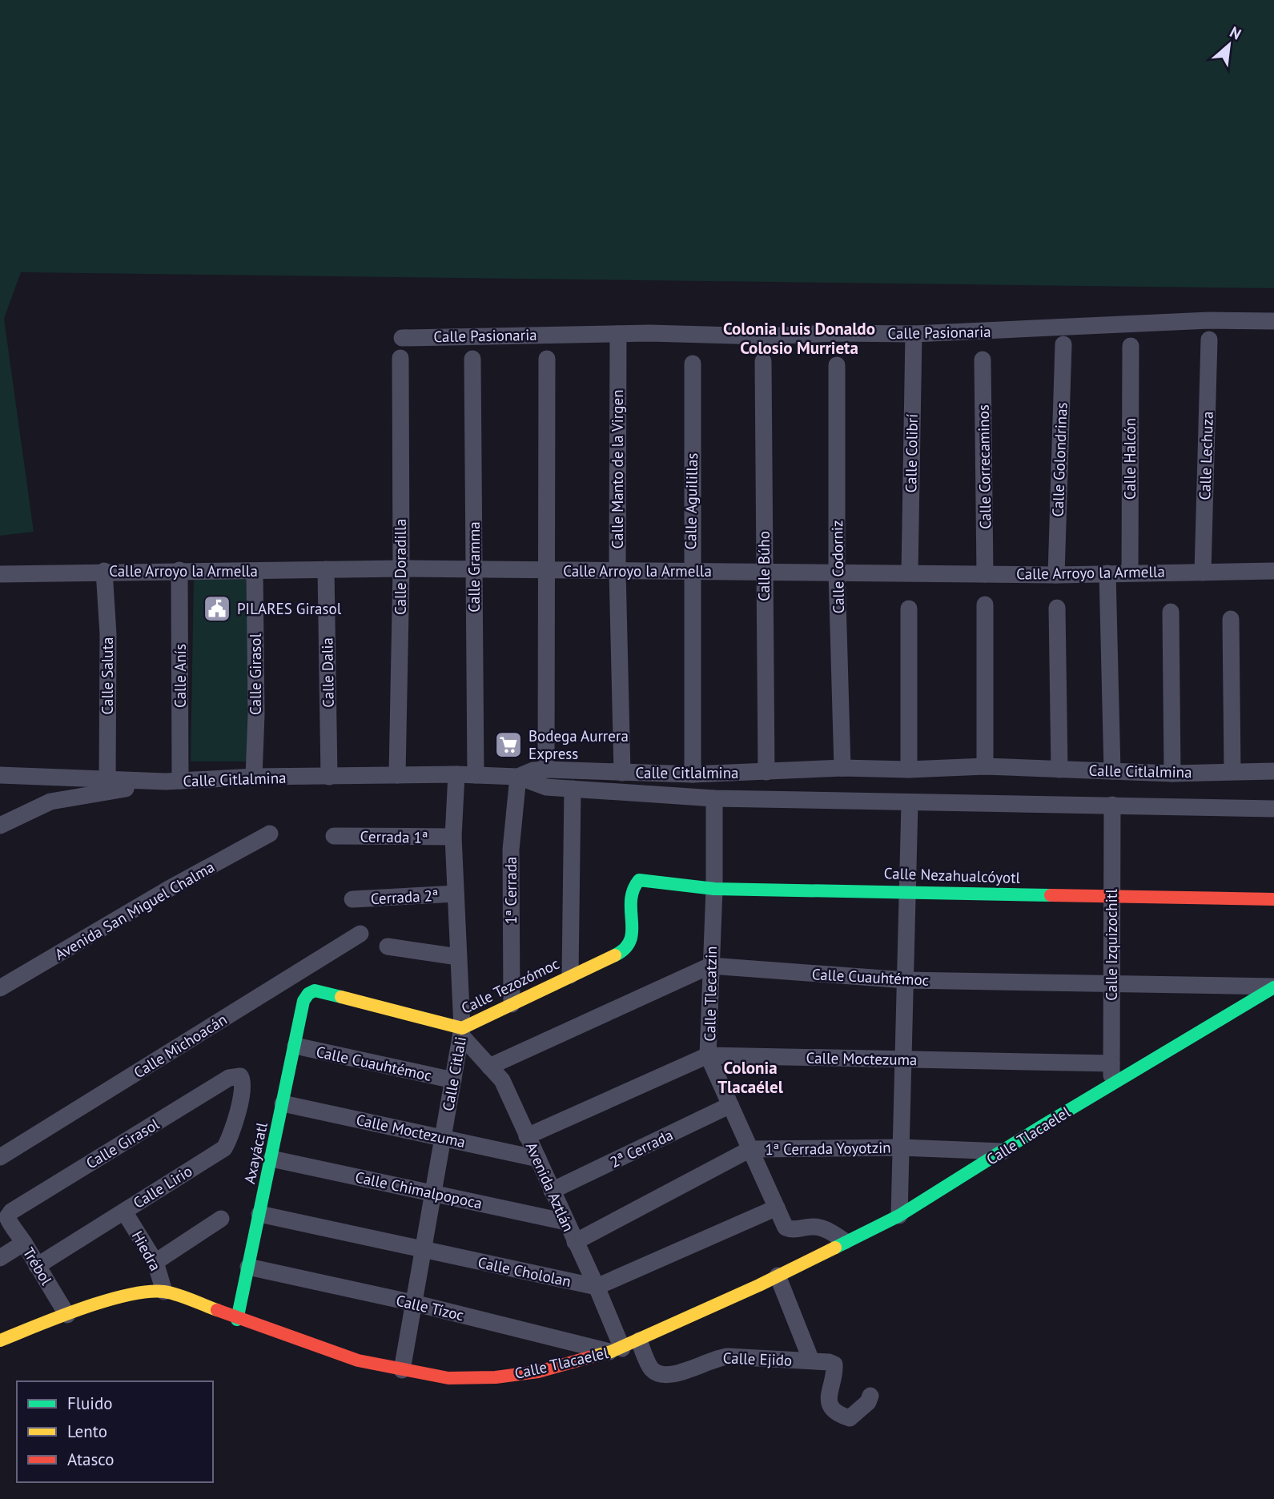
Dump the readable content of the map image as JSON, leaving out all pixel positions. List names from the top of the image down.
{
  "streets": {
    "street": [
      "Calle Pasionaria",
      "Calle Colibrí",
      "Calle Lechuza",
      "Calle Halcón",
      "Calle Golondrinas",
      "Calle Correcaminos",
      "Calle Manto de la Virgen",
      "Calle Aguilillas",
      "Calle Búho",
      "Calle Doradilla",
      "Calle Gramma",
      "Calle Codorniz",
      "Calle Arroyo la Armella",
      "Calle Dalia",
      "Calle Girasol",
      "Calle Saluta",
      "Calle Anís",
      "Calle Citlalmina",
      "Cerrada 1ª",
      "Calle Nezahualcóyotl",
      "1ª Cerrada",
      "Cerrada 2ª",
      "Avenida San Miguel Chalma",
      "Calle Izquizochitl",
      "Calle Cuauhtémoc",
      "Calle Tezozómoc",
      "Calle Tlecatzin",
      "Calle Michoacán",
      "Calle Moctezuma",
      "Calle Citlali",
      "Calle Tlacaelel",
      "2ª Cerrada",
      "1ª Cerrada Yoyotzin",
      "Axayácatl",
      "Calle Lirio",
      "Avenida Aztlán",
      "Calle Chimalpopoca",
      "Hiedra",
      "Trébol",
      "Calle Chololan",
      "Calle Tízoc",
      "Calle Ejido"
    ]
  },
  "crossings": [
    ["Calle Pasionaria", "Calle Colibrí"],
    ["Calle Pasionaria", "Calle Manto de la Virgen"],
    ["Calle Colibrí", "Calle Arroyo la Armella"],
    ["Calle Lechuza", "Calle Arroyo la Armella"],
    ["Calle Halcón", "Calle Arroyo la Armella"],
    ["Calle Golondrinas", "Calle Arroyo la Armella"],
    ["Calle Correcaminos", "Calle Arroyo la Armella"],
    ["Calle Manto de la Virgen", "Calle Arroyo la Armella"],
    ["Calle Manto de la Virgen", "Calle Citlalmina"],
    ["Calle Aguilillas", "Calle Arroyo la Armella"],
    ["Calle Aguilillas", "Calle Citlalmina"],
    ["Calle Búho", "Calle Arroyo la Armella"],
    ["Calle Búho", "Calle Citlalmina"],
    ["Calle Doradilla", "Calle Arroyo la Armella"],
    ["Calle Doradilla", "Calle Citlalmina"],
    ["Calle Gramma", "Calle Arroyo la Armella"],
    ["Calle Gramma", "Calle Citlalmina"],
    ["Calle Codorniz", "Calle Arroyo la Armella"],
    ["Calle Codorniz", "Calle Citlalmina"],
    ["Calle Arroyo la Armella", "Calle Dalia"],
    ["Calle Arroyo la Armella", "Calle Girasol"],
    ["Calle Arroyo la Armella", "Calle Saluta"],
    ["Calle Arroyo la Armella", "Calle Anís"],
    ["Calle Dalia", "Calle Citlalmina"],
    ["Calle Girasol", "Calle Citlalmina"],
    ["Calle Girasol", "Calle Lirio"],
    ["Calle Girasol", "Trébol"],
    ["Calle Saluta", "Calle Citlalmina"],
    ["Calle Anís", "Calle Citlalmina"],
    ["Calle Citlalmina", "1ª Cerrada"],
    ["Calle Citlalmina", "Calle Citlali"],
    ["Cerrada 1ª", "Calle Citlali"],
    ["Calle Nezahualcóyotl", "Calle Izquizochitl"],
    ["Calle Nezahualcóyotl", "Calle Tezozómoc"],
    ["Calle Nezahualcóyotl", "Calle Tlecatzin"],
    ["1ª Cerrada", "Calle Tezozómoc"],
    ["Cerrada 2ª", "Calle Citlali"],
    ["Calle Izquizochitl", "Calle Cuauhtémoc"],
    ["Calle Izquizochitl", "Calle Moctezuma"],
    ["Calle Izquizochitl", "Calle Tlacaelel"],
    ["Calle Cuauhtémoc", "Calle Tlecatzin"],
    ["Calle Cuauhtémoc", "Calle Citlali"],
    ["Calle Cuauhtémoc", "Calle Tlacaelel"],
    ["Calle Cuauhtémoc", "Axayácatl"],
    ["Calle Cuauhtémoc", "Avenida Aztlán"],
    ["Calle Tezozómoc", "Calle Citlali"],
    ["Calle Tezozómoc", "Axayácatl"],
    ["Calle Tezozómoc", "Avenida Aztlán"],
    ["Calle Tlecatzin", "Calle Moctezuma"],
    ["Calle Tlecatzin", "Calle Tlacaelel"],
    ["Calle Tlecatzin", "2ª Cerrada"],
    ["Calle Tlecatzin", "1ª Cerrada Yoyotzin"],
    ["Calle Moctezuma", "Calle Citlali"],
    ["Calle Moctezuma", "Axayácatl"],
    ["Calle Moctezuma", "Avenida Aztlán"],
    ["Calle Citlali", "Calle Tlacaelel"],
    ["Calle Citlali", "Avenida Aztlán"],
    ["Calle Citlali", "Calle Chimalpopoca"],
    ["Calle Citlali", "Calle Chololan"],
    ["Calle Citlali", "Calle Tízoc"],
    ["Calle Tlacaelel", "1ª Cerrada Yoyotzin"],
    ["Calle Tlacaelel", "Axayácatl"],
    ["Calle Tlacaelel", "Avenida Aztlán"],
    ["Calle Tlacaelel", "Hiedra"],
    ["Calle Tlacaelel", "Calle Tízoc"],
    ["Calle Tlacaelel", "Calle Ejido"],
    ["2ª Cerrada", "Avenida Aztlán"],
    ["1ª Cerrada Yoyotzin", "Avenida Aztlán"],
    ["Axayácatl", "Calle Chimalpopoca"],
    ["Axayácatl", "Calle Chololan"],
    ["Axayácatl", "Calle Tízoc"],
    ["Calle Lirio", "Hiedra"],
    ["Calle Lirio", "Trébol"],
    ["Avenida Aztlán", "Calle Chimalpopoca"],
    ["Avenida Aztlán", "Calle Chololan"],
    ["Avenida Aztlán", "Calle Tízoc"]
  ],
  "districts": ["Colonia Luis Donaldo Colosio Murrieta", "Colonia Tlacaélel"],
  "places": {
    "public building": ["PILARES Girasol"],
    "supermarket": ["Bodega Aurrera Express"]
  },
  "legend": ["Fluido", "Lento", "Atasco"],
  "north": "top right"
}
